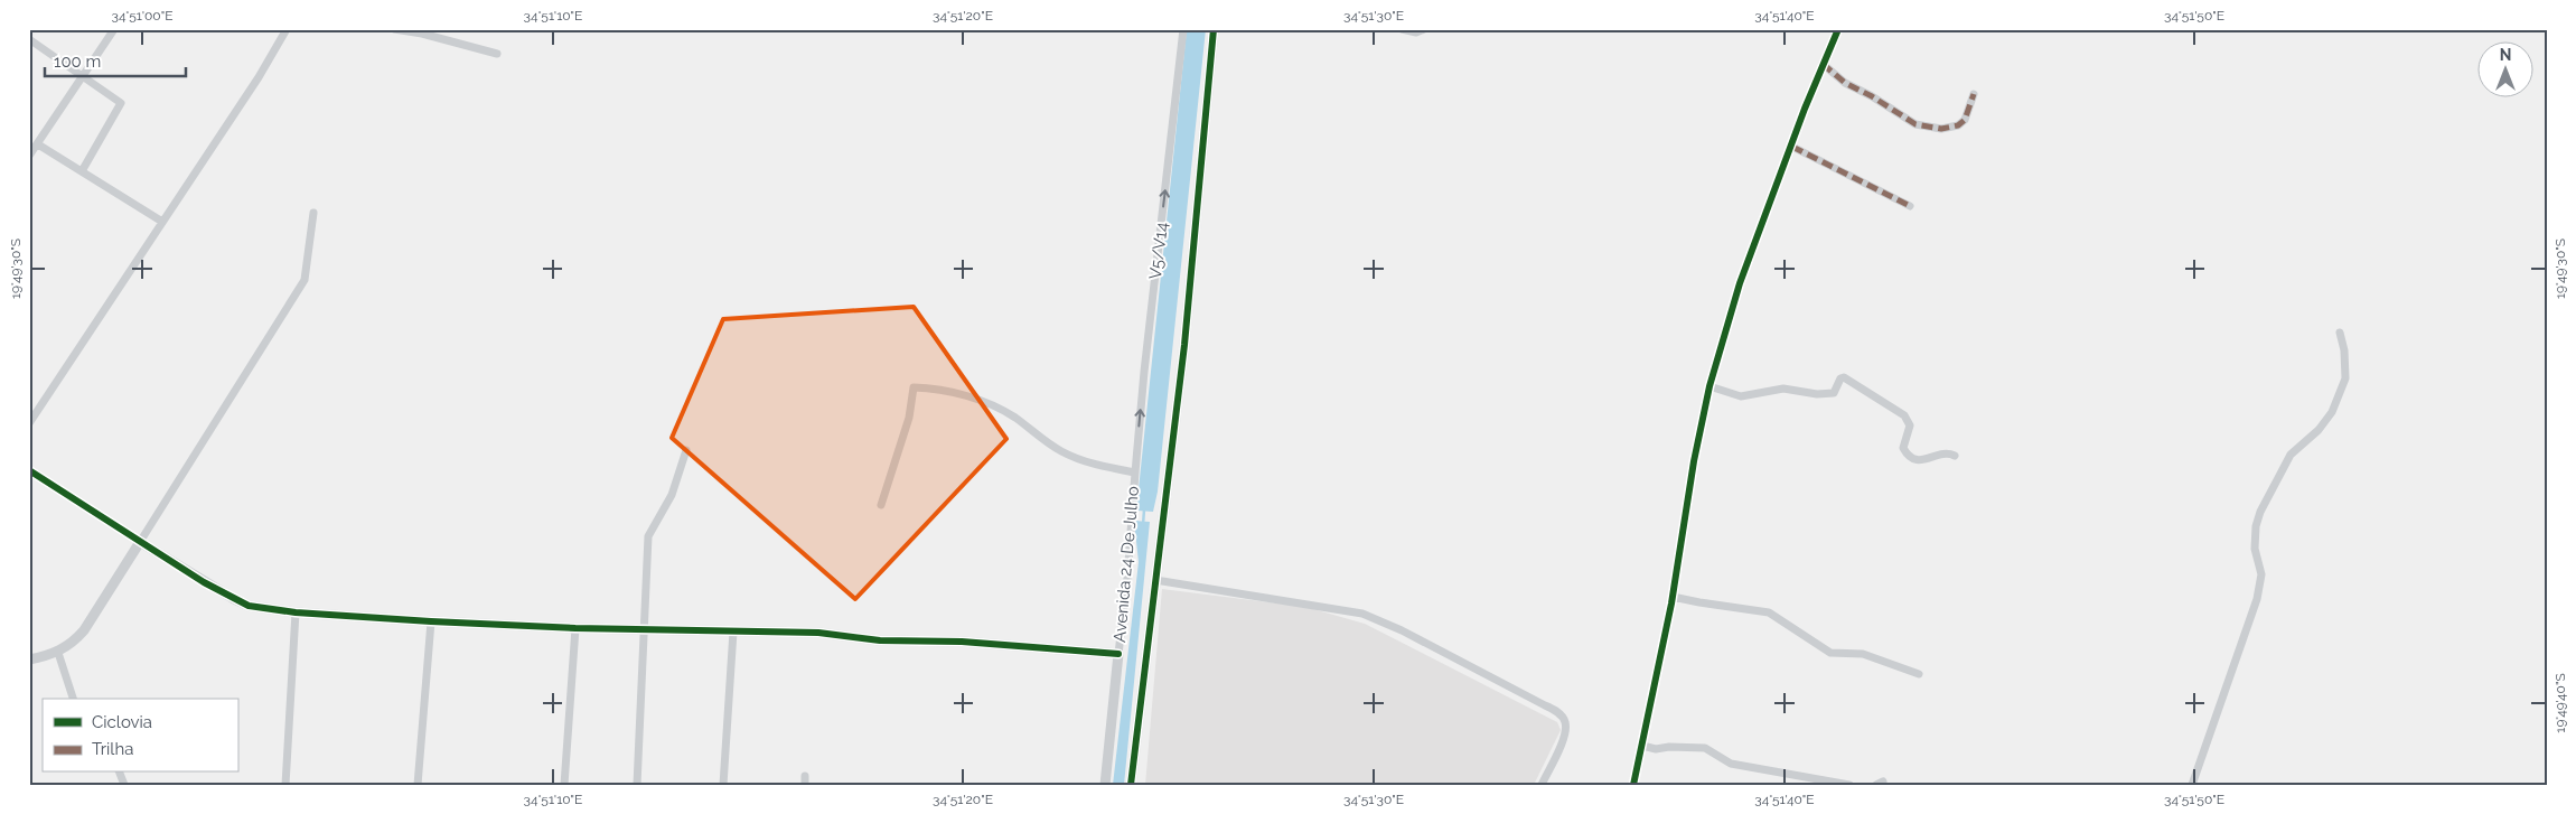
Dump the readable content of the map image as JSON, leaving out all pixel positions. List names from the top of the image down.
{
  "streets": {
    "street": ["V5/V14", "Avenida 24 De Julho"]
  },
  "crossings": [
    ["V5/V14", "Avenida 24 De Julho"]
  ],
  "legend": ["Ciclovia", "Trilha"],
  "scale_bar": "100 m",
  "north": "top",
  "coordinates": [
    "34°51'00\"E",
    "34°51'10\"E",
    "34°51'20\"E",
    "34°51'30\"E",
    "34°51'40\"E",
    "34°51'50\"E",
    "19°49'30\"S",
    "19°49'40\"S"
  ]
}
